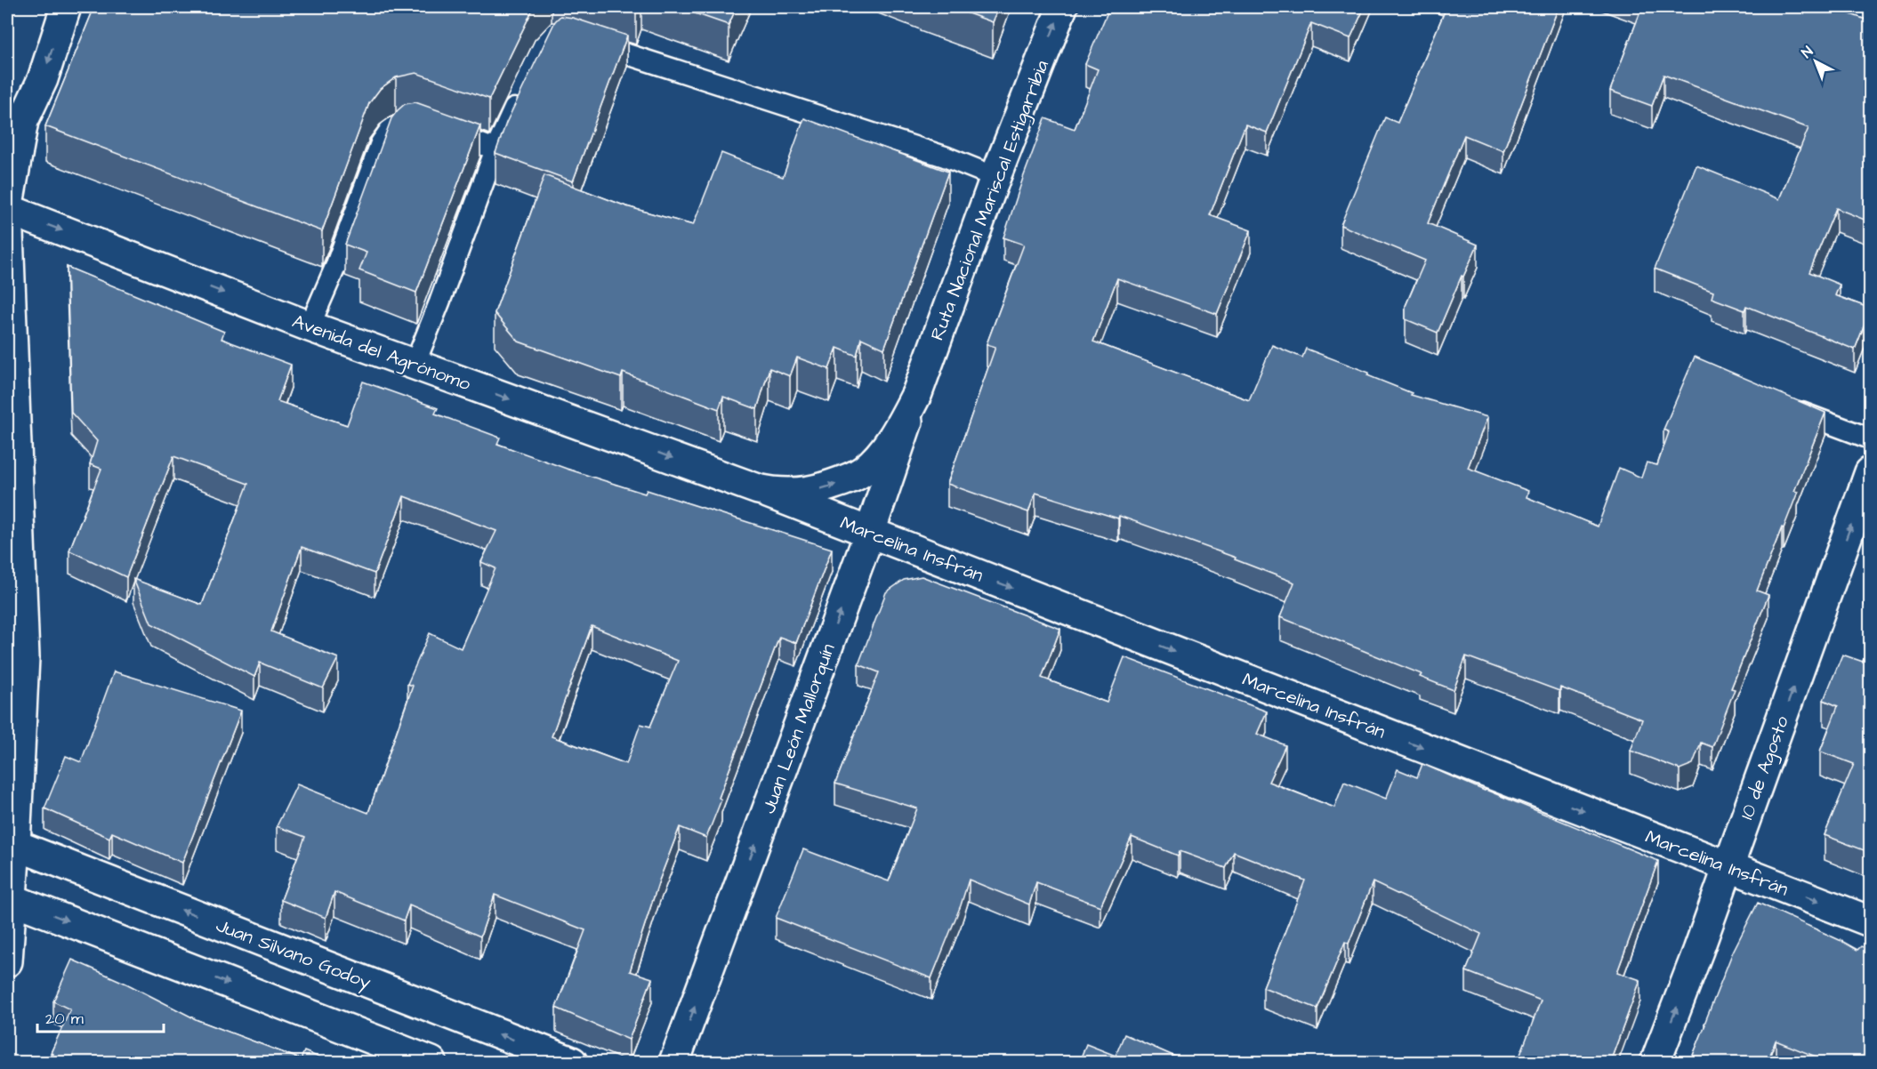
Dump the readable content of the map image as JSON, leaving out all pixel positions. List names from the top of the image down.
{
  "streets": {
    "main road": [
      "Ruta Nacional Mariscal Estigarribia",
      "Avenida del Agrónomo",
      "Marcelina Insfrán",
      "Juan León Mallorquín",
      "10 de Agosto",
      "Juan Silvano Godoy"
    ]
  },
  "crossings": [
    ["Ruta Nacional Mariscal Estigarribia", "Juan León Mallorquín"],
    ["Avenida del Agrónomo", "Marcelina Insfrán"],
    ["Marcelina Insfrán", "Juan León Mallorquín"],
    ["Marcelina Insfrán", "10 de Agosto"]
  ],
  "one_way": [
    "Ruta Nacional Mariscal Estigarribia",
    "Avenida del Agrónomo",
    "Marcelina Insfrán",
    "Juan León Mallorquín",
    "10 de Agosto"
  ],
  "scale_bar": "20 m",
  "north": "top left"
}
